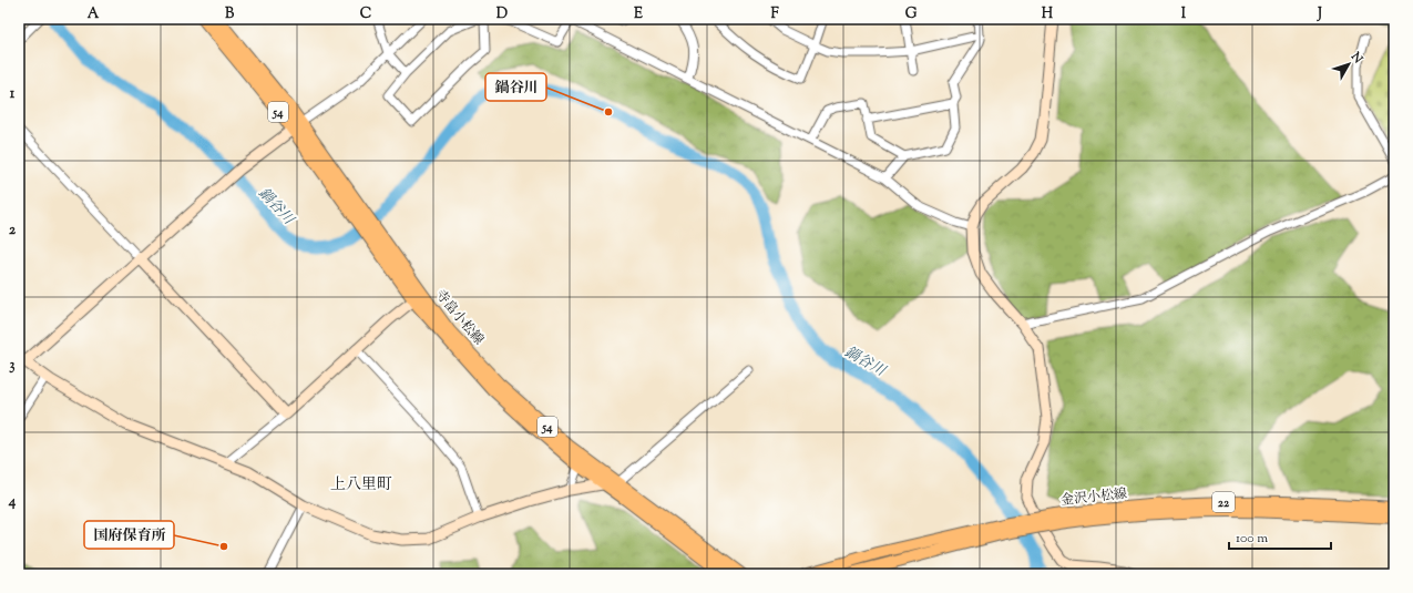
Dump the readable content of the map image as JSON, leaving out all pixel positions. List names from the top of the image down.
{
  "streets": {
    "main road": [
      "54",
      "寺畠小松線",
      "金沢小松線",
      "22"
    ]
  },
  "districts": ["上八里町"],
  "water": ["鍋谷川"],
  "places": ["鍋谷川", "国府保育所"],
  "scale_bar": "100 m",
  "north": "top right",
  "grid": {
    "columns": [
      "A",
      "B",
      "C",
      "D",
      "E",
      "F",
      "G",
      "H",
      "I",
      "J"
    ],
    "rows": [
      "1",
      "2",
      "3",
      "4"
    ]
  }
}
